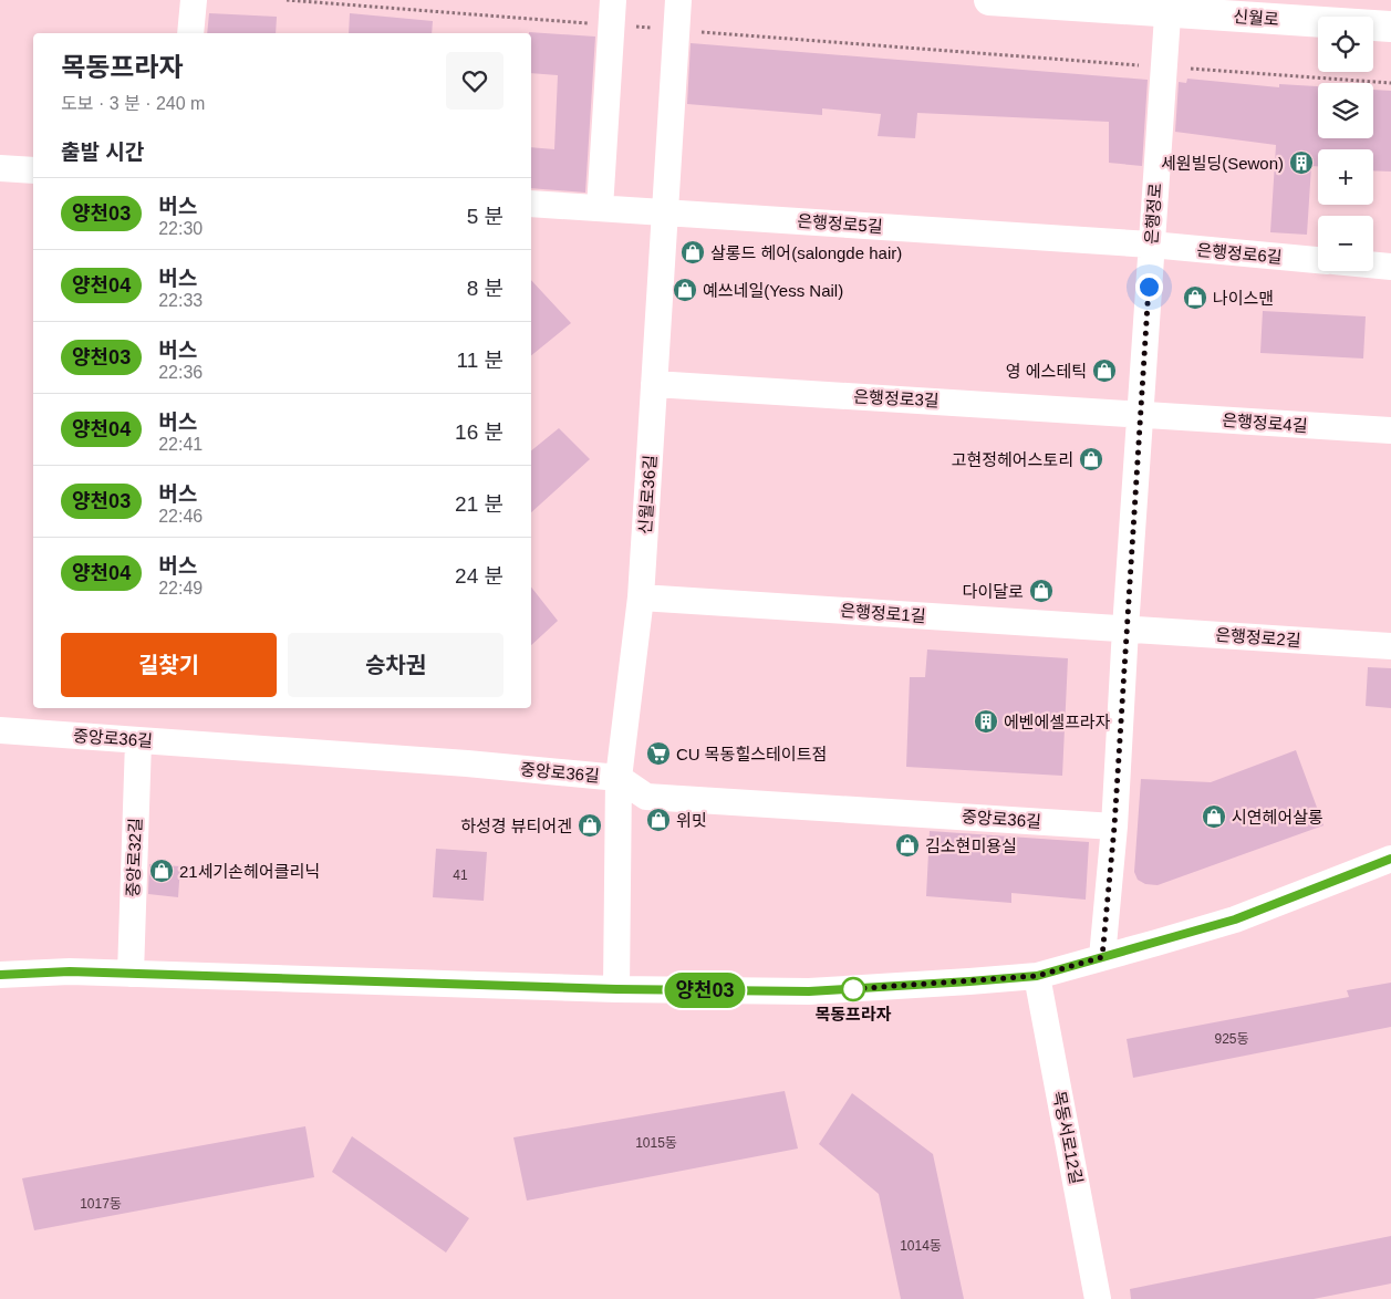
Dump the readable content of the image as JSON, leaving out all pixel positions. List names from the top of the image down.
{
  "streets": {
    "main road": ["신월로"],
    "street": [
      "은행정로",
      "은행정로5길",
      "은행정로6길",
      "은행정로3길",
      "은행정로4길",
      "신월로36길",
      "은행정로1길",
      "은행정로2길",
      "중앙로36길",
      "중앙로32길",
      "목동서로12길"
    ]
  },
  "crossings": [
    ["신월로", "은행정로"],
    ["은행정로", "은행정로5길"],
    ["은행정로", "은행정로6길"],
    ["은행정로", "은행정로3길"],
    ["은행정로", "은행정로4길"],
    ["은행정로", "은행정로1길"],
    ["은행정로", "은행정로2길"],
    ["은행정로", "중앙로36길"],
    ["은행정로5길", "은행정로6길"],
    ["은행정로5길", "신월로36길"],
    ["은행정로3길", "은행정로4길"],
    ["은행정로3길", "신월로36길"],
    ["신월로36길", "은행정로1길"],
    ["신월로36길", "중앙로36길"],
    ["은행정로1길", "은행정로2길"],
    ["중앙로36길", "중앙로32길"]
  ],
  "places": {
    "building": ["세원빌딩(Sewon)", "에벤에셀프라자"],
    "shop": [
      "살롱드 헤어(salongde hair)",
      "예쓰네일(Yess Nail)",
      "나이스맨",
      "영 에스테틱",
      "고현정헤어스토리",
      "다이달로",
      "시연헤어살롱",
      "위밋",
      "하성경 뷰티어겐",
      "김소현미용실",
      "21세기손헤어클리닉"
    ],
    "supermarket": ["CU 목동힐스테이트점"],
    "other": ["목동프라자"]
  },
  "lines": ["bus line 양천03"],
  "house_numbers": [
    "41",
    "925동",
    "1015동",
    "1017동",
    "1014동"
  ],
  "page": {
    "on_map": "양천03",
    "map_buttons": ["+", "−"],
    "heading": [
      ["목동프라자", "도보 · 3 분 · 240 m"],
      "출발 시간"
    ],
    "list": [
      {
        "mark": "양천03",
        "name": "버스",
        "note": "22:30",
        "value": "5 분"
      },
      {
        "mark": "양천04",
        "name": "버스",
        "note": "22:33",
        "value": "8 분"
      },
      {
        "mark": "양천03",
        "name": "버스",
        "note": "22:36",
        "value": "11 분"
      },
      {
        "mark": "양천04",
        "name": "버스",
        "note": "22:41",
        "value": "16 분"
      },
      {
        "mark": "양천03",
        "name": "버스",
        "note": "22:46",
        "value": "21 분"
      },
      {
        "mark": "양천04",
        "name": "버스",
        "note": "22:49",
        "value": "24 분"
      }
    ],
    "buttons": ["길찾기", "승차권"]
  }
}
